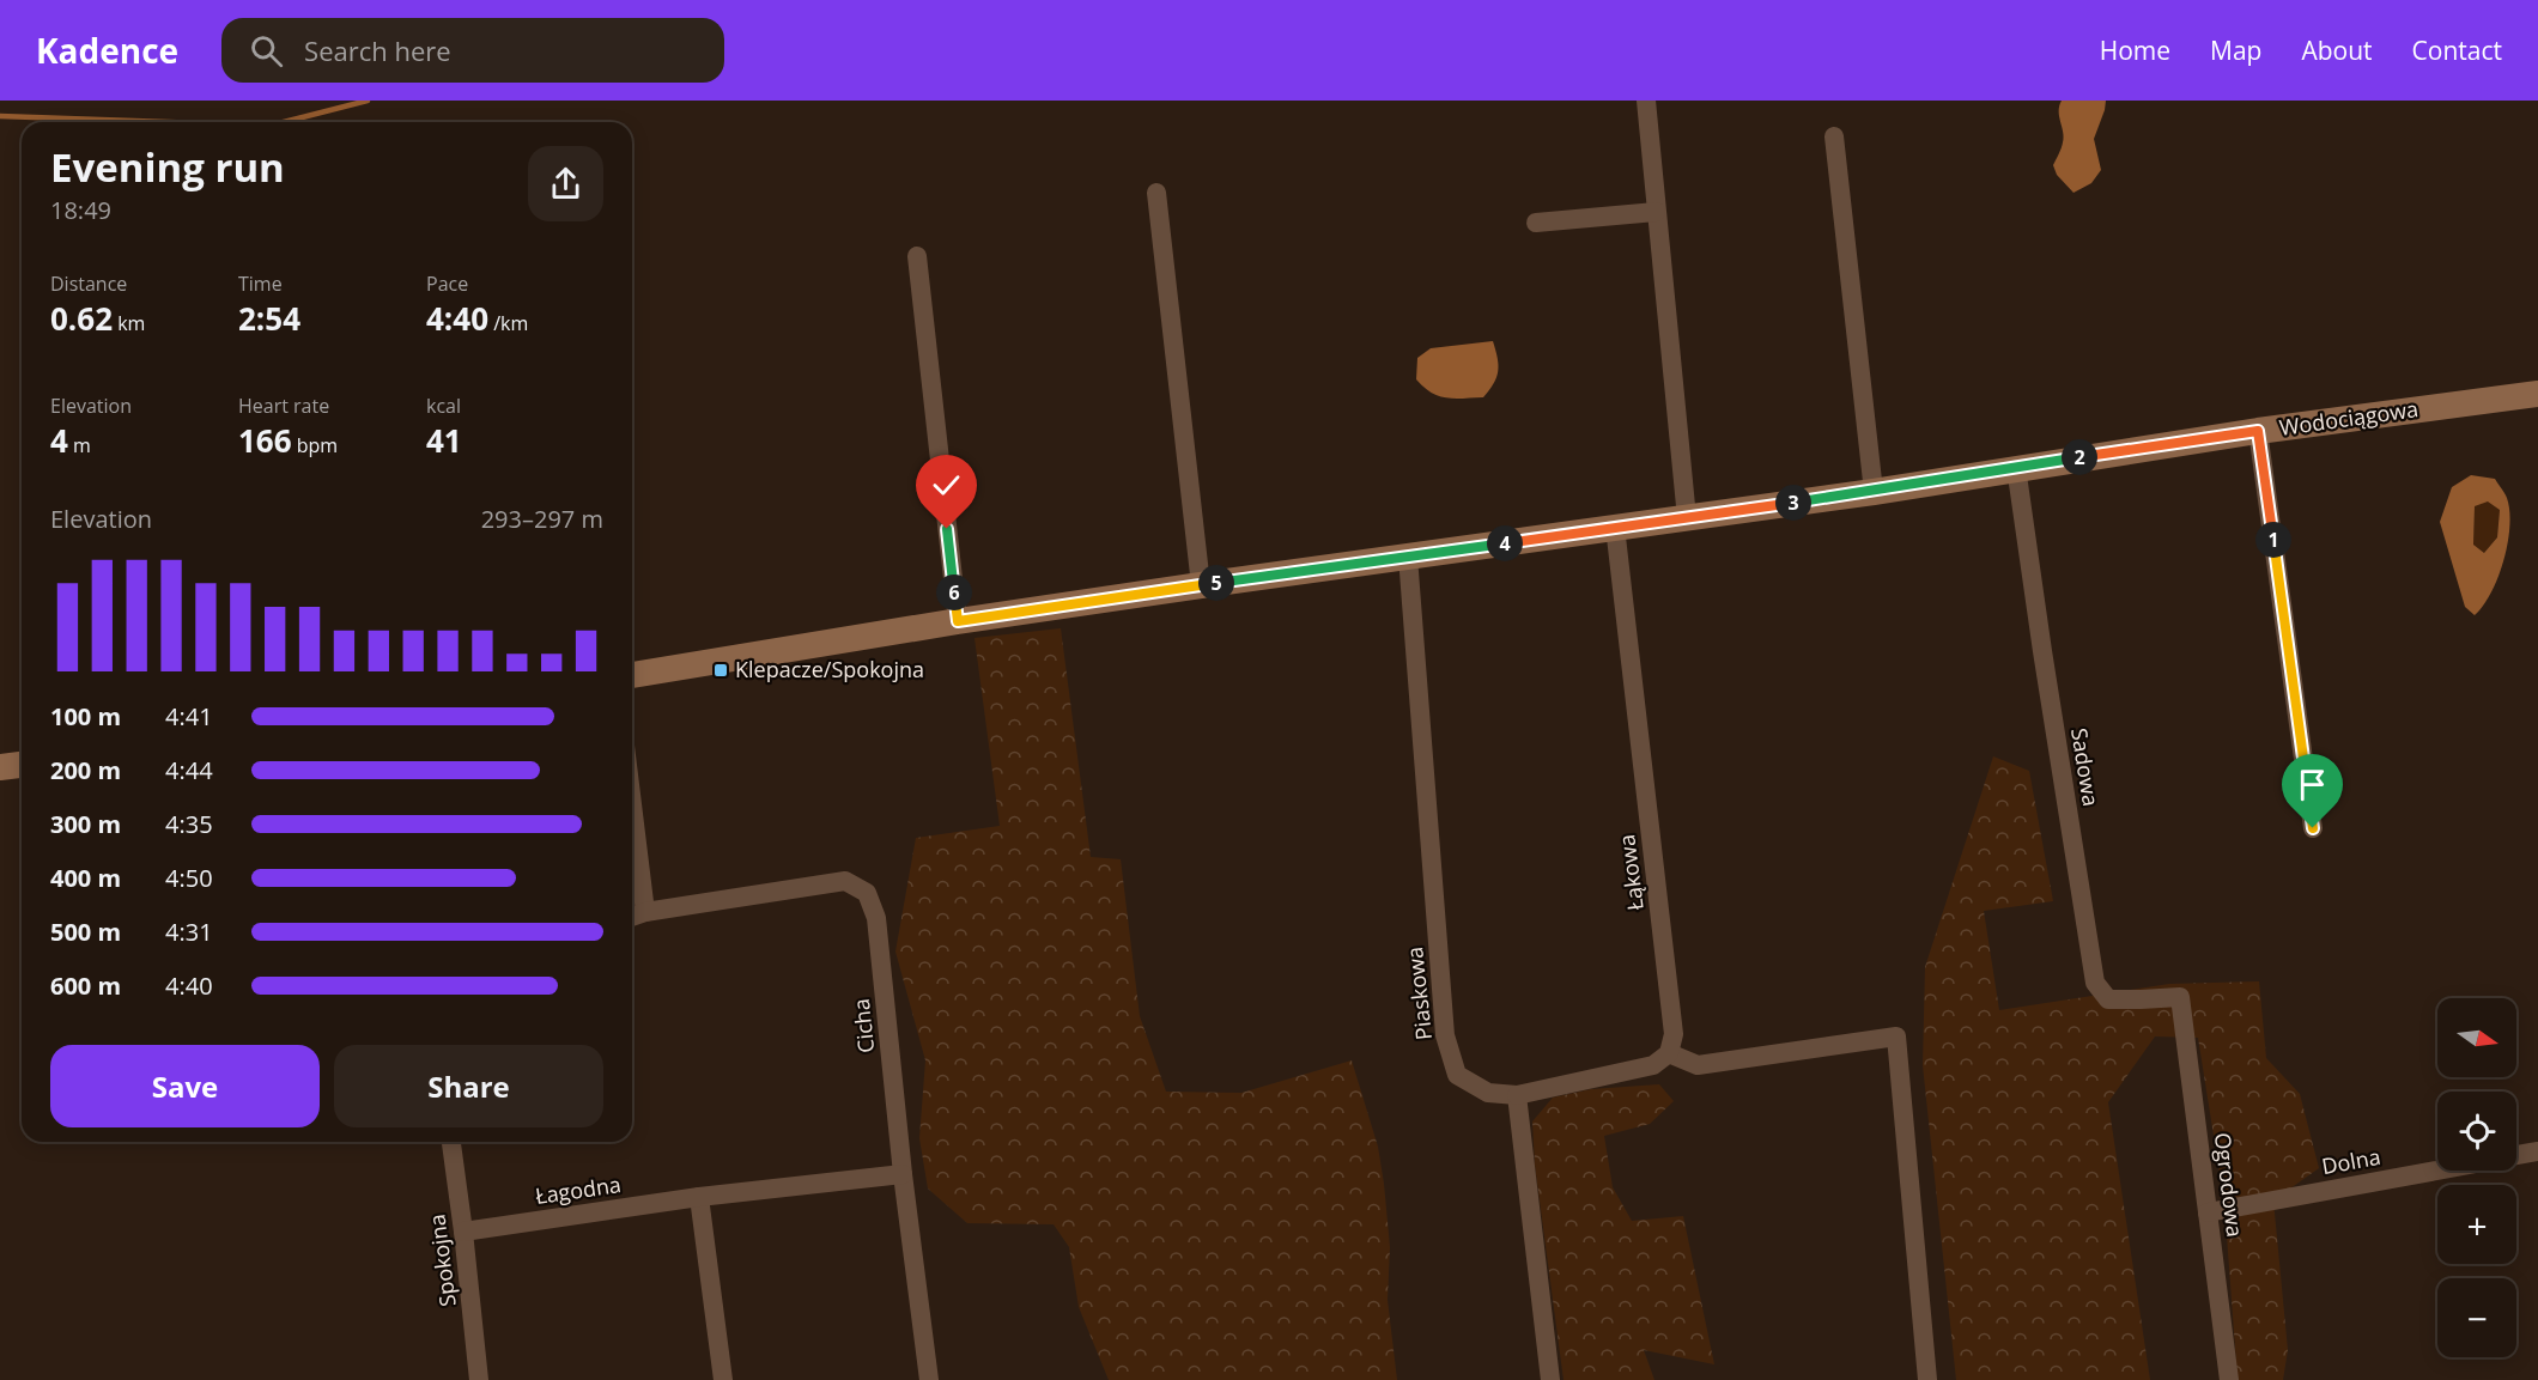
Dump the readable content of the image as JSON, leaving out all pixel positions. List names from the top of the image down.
{
  "streets": {
    "street": [
      "Wodociągowa",
      "Sadowa",
      "Łąkowa",
      "Piaskowa",
      "Cicha",
      "Dolna",
      "Ogrodowa",
      "Łagodna",
      "Spokojna"
    ]
  },
  "crossings": [
    ["Wodociągowa", "Sadowa"],
    ["Wodociągowa", "Łąkowa"],
    ["Wodociągowa", "Piaskowa"],
    ["Sadowa", "Ogrodowa"],
    ["Cicha", "Łagodna"],
    ["Dolna", "Ogrodowa"],
    ["Łagodna", "Spokojna"]
  ],
  "places": {
    "transit": ["Klepacze/Spokojna"]
  },
  "north": "right",
  "page": {
    "header": "Kadence",
    "search": "Search here",
    "nav": [
      "Home",
      "Map",
      "About",
      "Contact"
    ],
    "heading": ["Evening run", "18:49"],
    "stats": [
      ["Distance", "0.62 km"],
      ["Time", "2:54"],
      ["Pace", "4:40 /km"],
      ["Elevation", "4 m"],
      ["Heart rate", "166 bpm"],
      ["kcal", "41"]
    ],
    "pins": [
      "2",
      "3",
      "1",
      "4",
      "5",
      "6"
    ],
    "chart": ["Elevation", "293–297 m"],
    "list": [
      {
        "name": "100 m",
        "note": "4:41"
      },
      {
        "name": "200 m",
        "note": "4:44"
      },
      {
        "name": "300 m",
        "note": "4:35"
      },
      {
        "name": "400 m",
        "note": "4:50"
      },
      {
        "name": "500 m",
        "note": "4:31"
      },
      {
        "name": "600 m",
        "note": "4:40"
      }
    ],
    "map_buttons": ["+", "−"],
    "buttons": ["Save", "Share"]
  }
}
